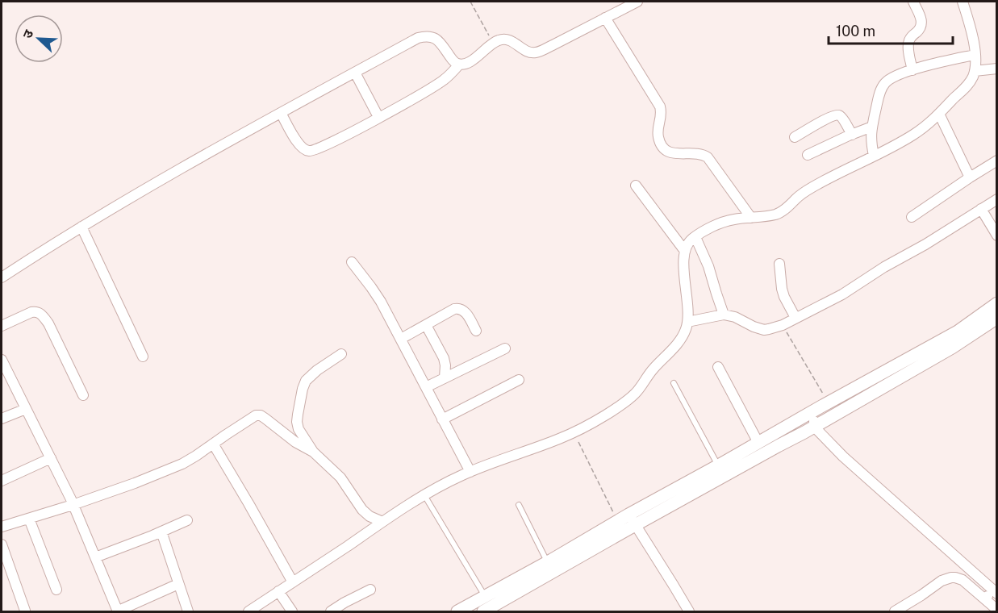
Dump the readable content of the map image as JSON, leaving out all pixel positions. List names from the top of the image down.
{
  "scale_bar": "100 m",
  "north": "top left"
}
